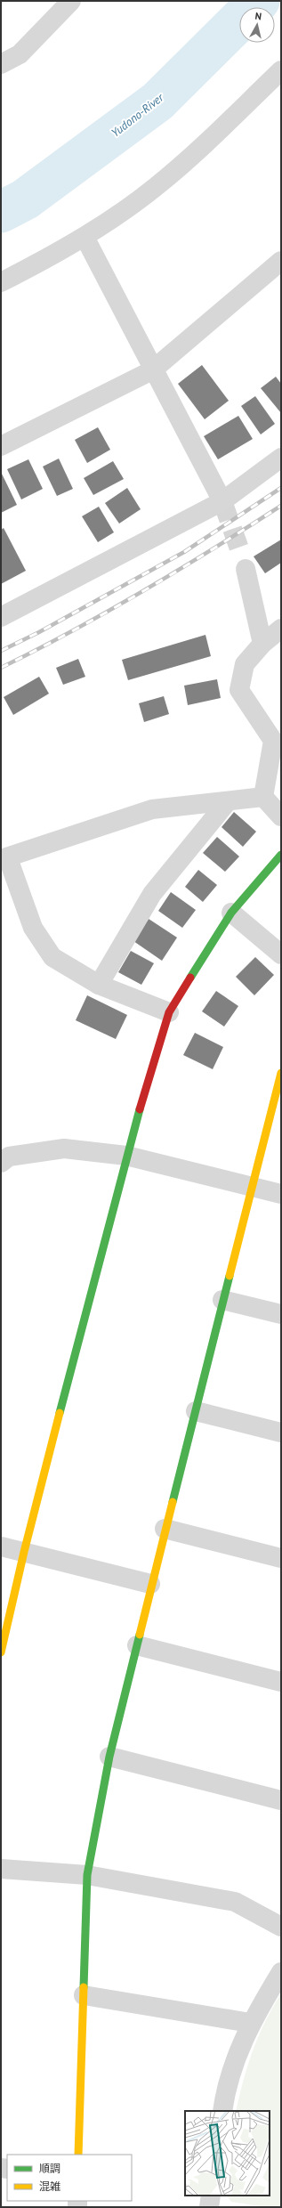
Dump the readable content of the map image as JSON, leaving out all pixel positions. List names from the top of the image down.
{
  "water": ["Yudono-River"],
  "legend": ["順調", "混雑"],
  "north": "top"
}
